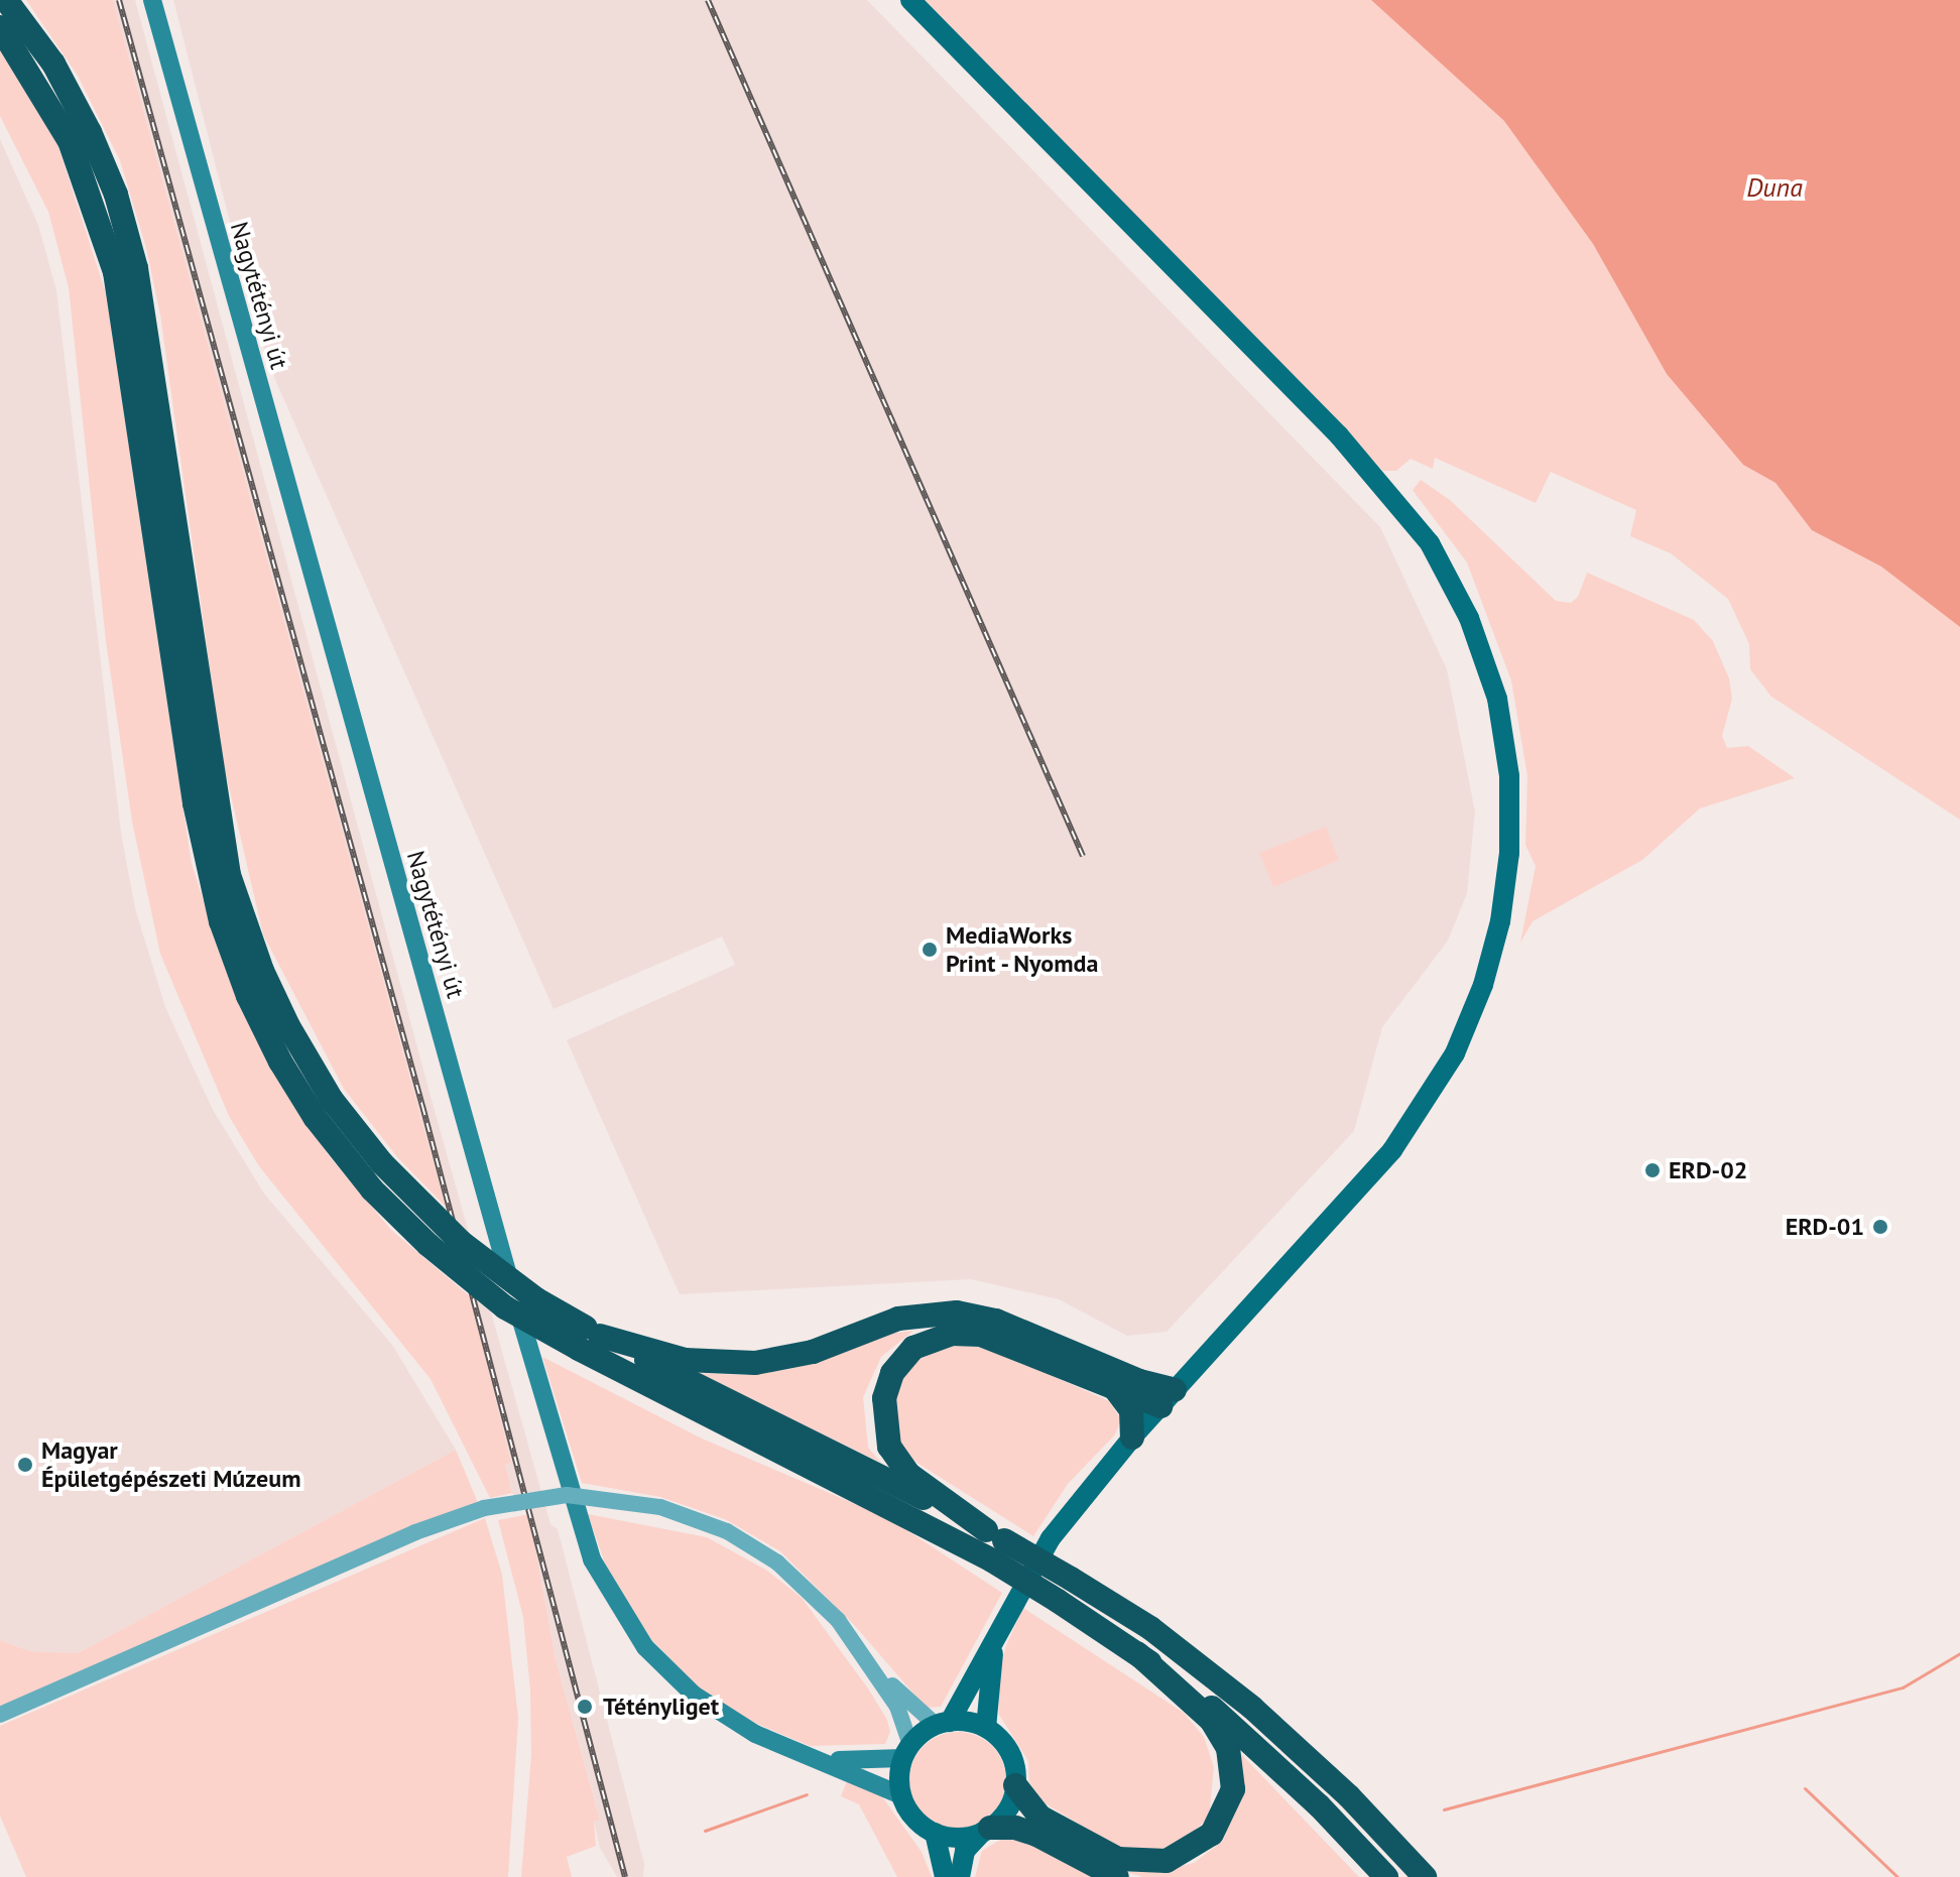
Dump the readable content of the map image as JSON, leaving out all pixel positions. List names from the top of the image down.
{
  "streets": {
    "main road": ["Nagytétényi út"]
  },
  "water": ["Duna"],
  "places": [
    "MediaWorks Print - Nyomda",
    "ERD-02",
    "ERD-01",
    "Magyar Épületgépészeti Múzeum",
    "Tétényliget"
  ]
}
